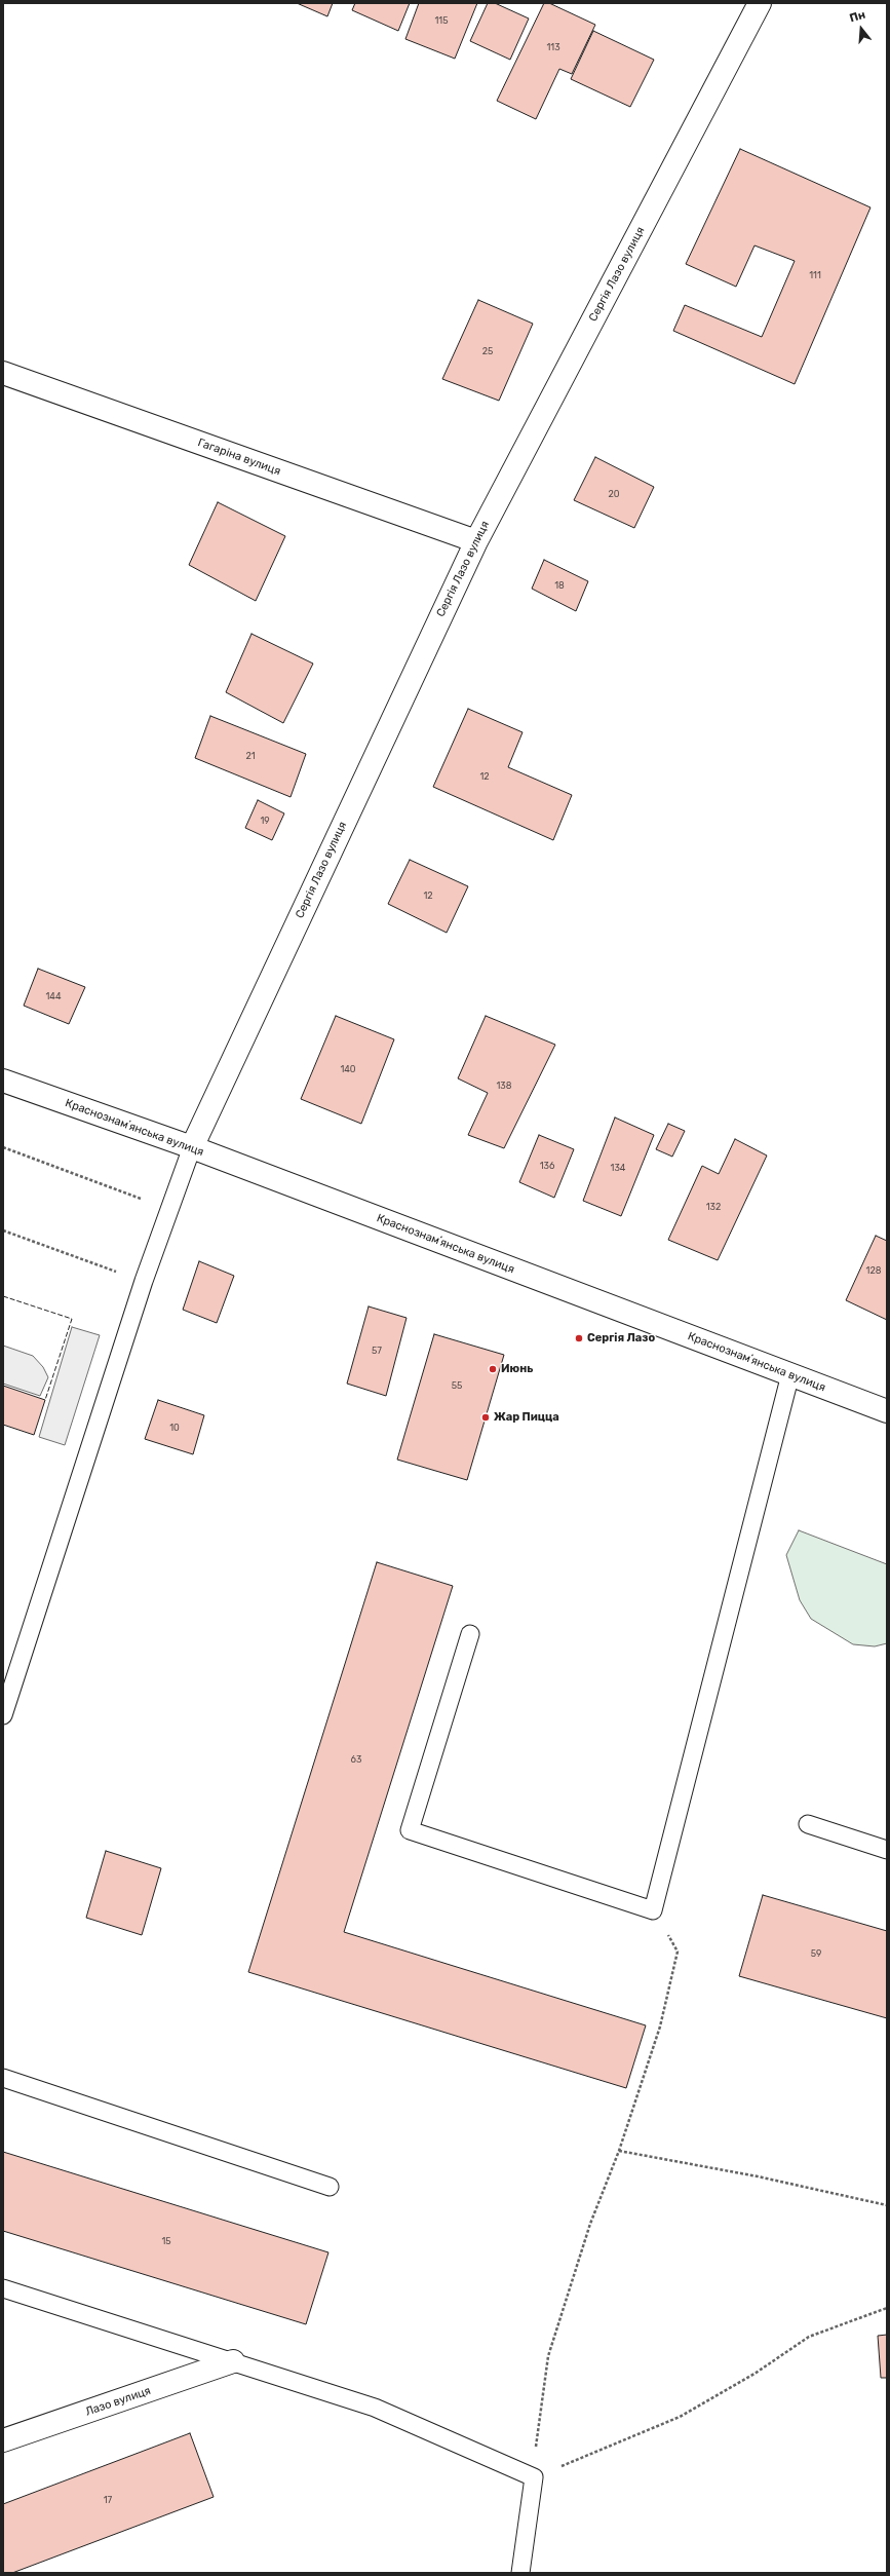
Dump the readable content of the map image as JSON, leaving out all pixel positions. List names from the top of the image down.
{
  "streets": {
    "street": [
      "Сергія Лазо вулиця",
      "Гагаріна вулиця",
      "Краснознамʼянська вулиця",
      "Лазо вулиця"
    ]
  },
  "crossings": [
    ["Сергія Лазо вулиця", "Гагаріна вулиця"],
    ["Сергія Лазо вулиця", "Краснознамʼянська вулиця"]
  ],
  "places": ["Сергія Лазо", "Июнь", "Жар Пицца"],
  "house_numbers": [
    "115",
    "113",
    "111",
    "25",
    "20",
    "18",
    "21",
    "12",
    "19",
    "12",
    "144",
    "140",
    "138",
    "136",
    "134",
    "132",
    "128",
    "57",
    "55",
    "10",
    "63",
    "59",
    "15",
    "17"
  ],
  "north": "top"
}
